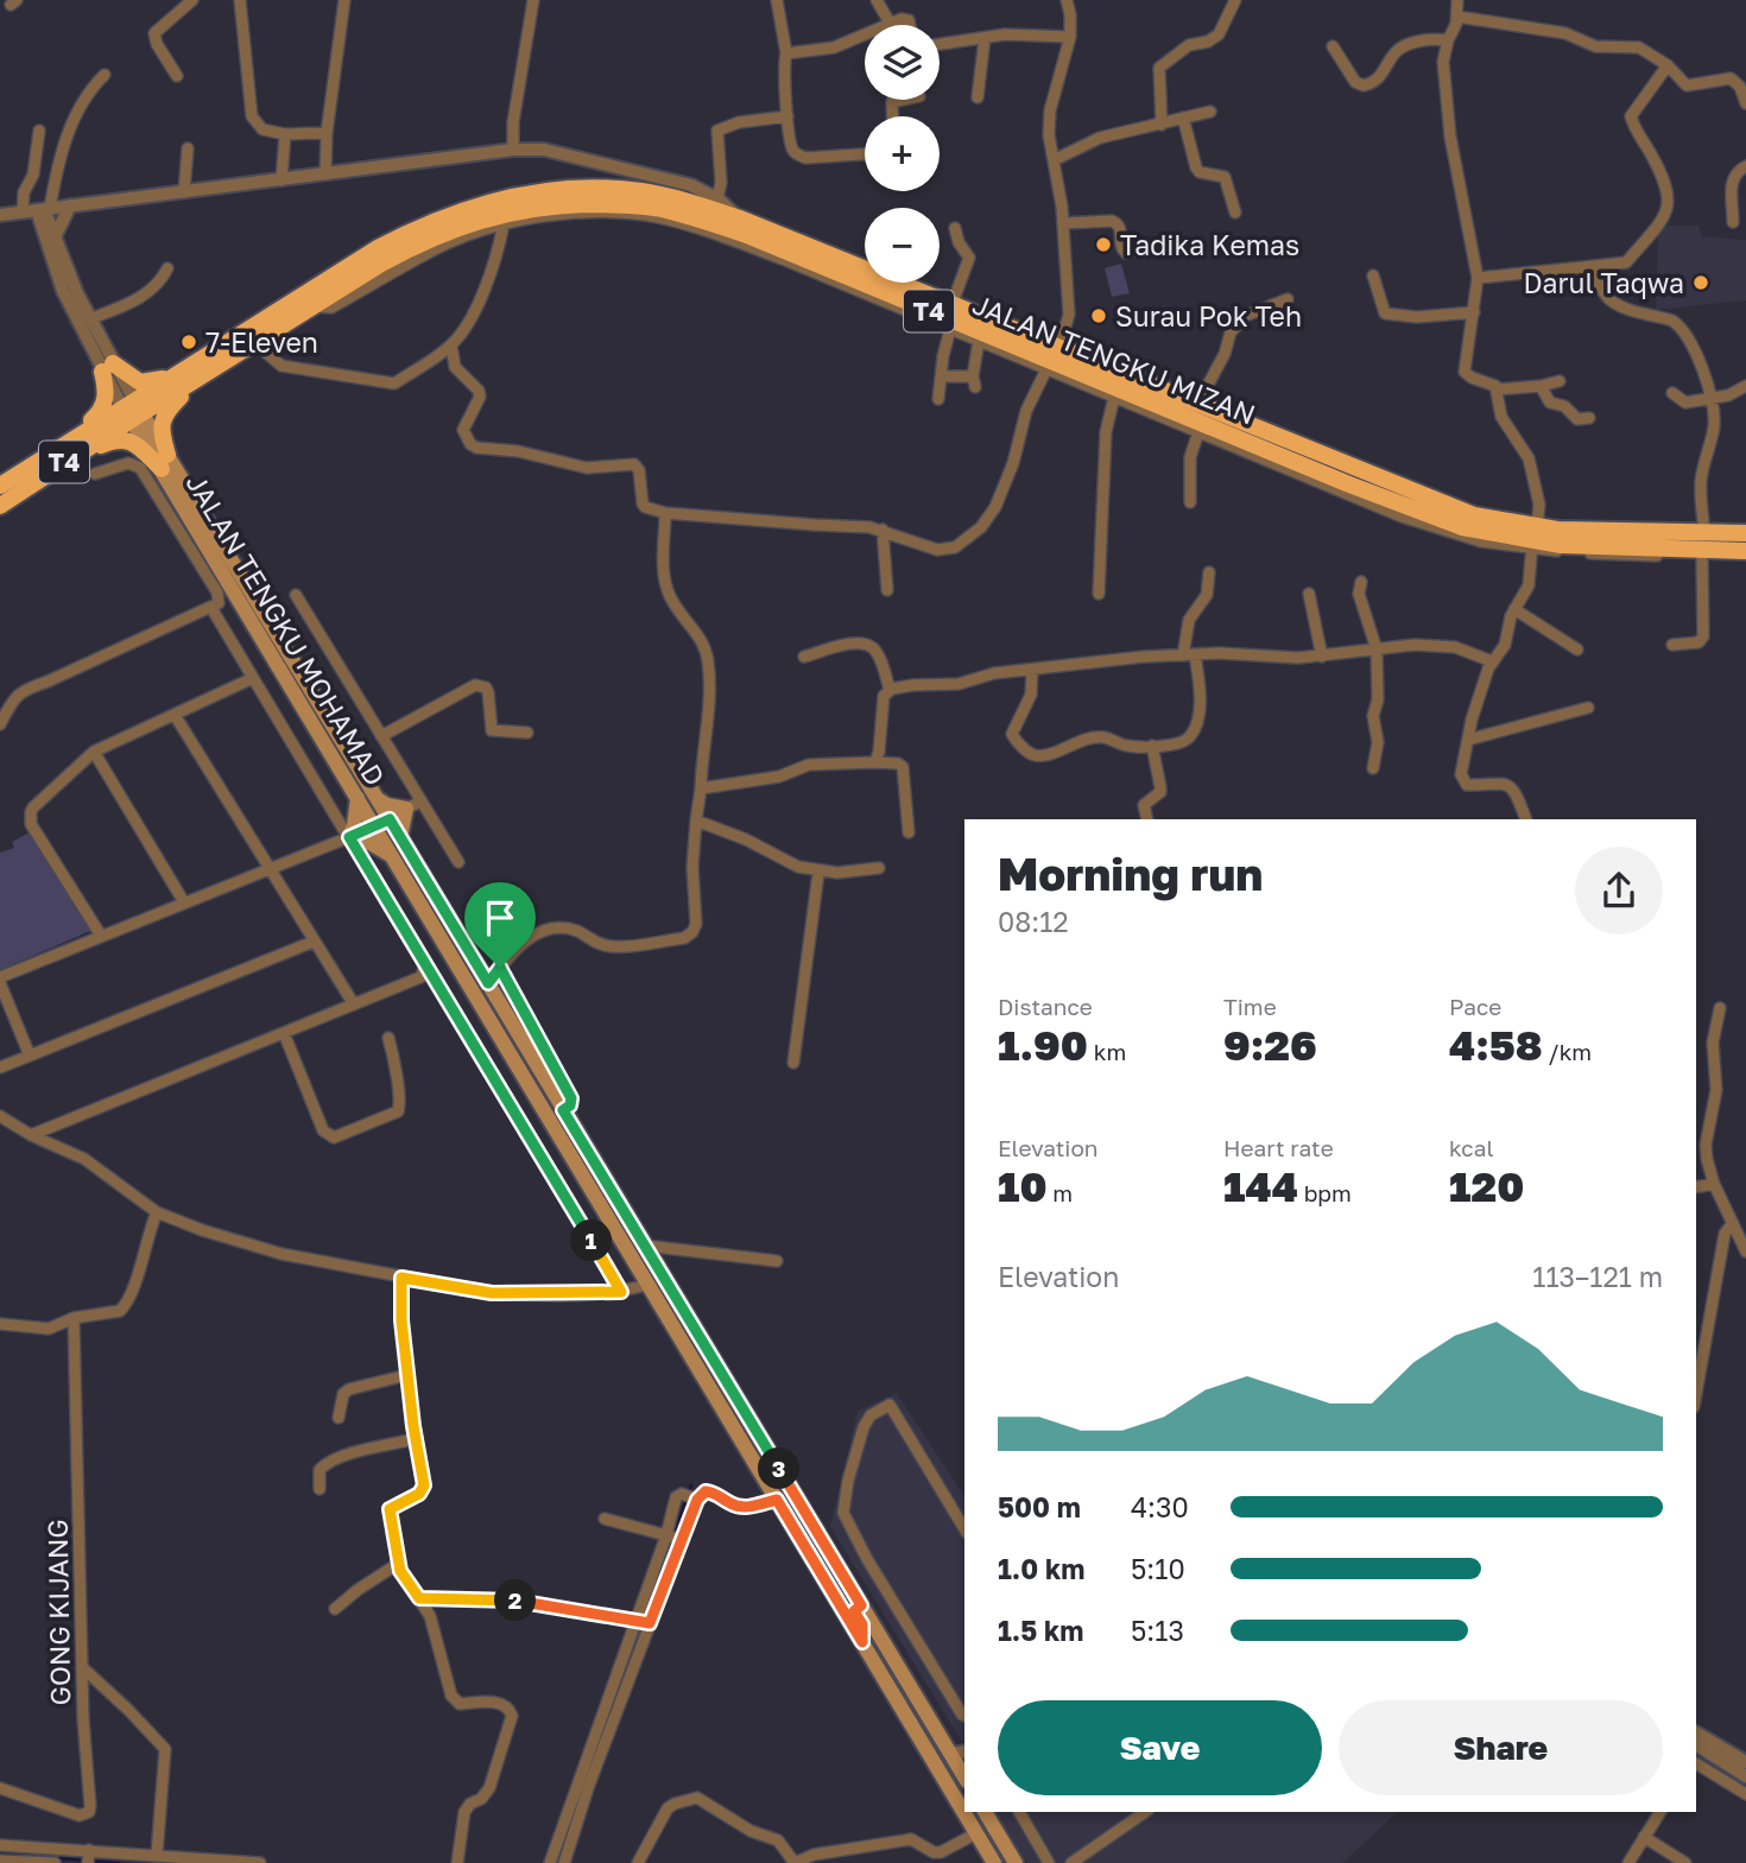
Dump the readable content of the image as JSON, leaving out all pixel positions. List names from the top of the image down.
{
  "streets": {
    "highway": ["T4", "JALAN TENGKU MIZAN"],
    "main road": ["JALAN TENGKU MOHAMAD"],
    "street": ["GONG KIJANG"]
  },
  "crossings": [
    ["JALAN TENGKU MIZAN", "JALAN TENGKU MOHAMAD"]
  ],
  "places": [
    "Tadika Kemas",
    "Darul Taqwa",
    "Surau Pok Teh",
    "7-Eleven"
  ],
  "page": {
    "map_buttons": ["+", "−"],
    "heading": ["Morning run", "08:12"],
    "stats": [
      ["Distance", "1.90 km"],
      ["Time", "9:26"],
      ["Pace", "4:58 /km"],
      ["Elevation", "10 m"],
      ["Heart rate", "144 bpm"],
      ["kcal", "120"]
    ],
    "pins": ["1", "3", "2"],
    "chart": ["Elevation", "113–121 m"],
    "list": [
      {
        "name": "500 m",
        "note": "4:30"
      },
      {
        "name": "1.0 km",
        "note": "5:10"
      },
      {
        "name": "1.5 km",
        "note": "5:13"
      }
    ],
    "buttons": ["Save", "Share"]
  }
}
